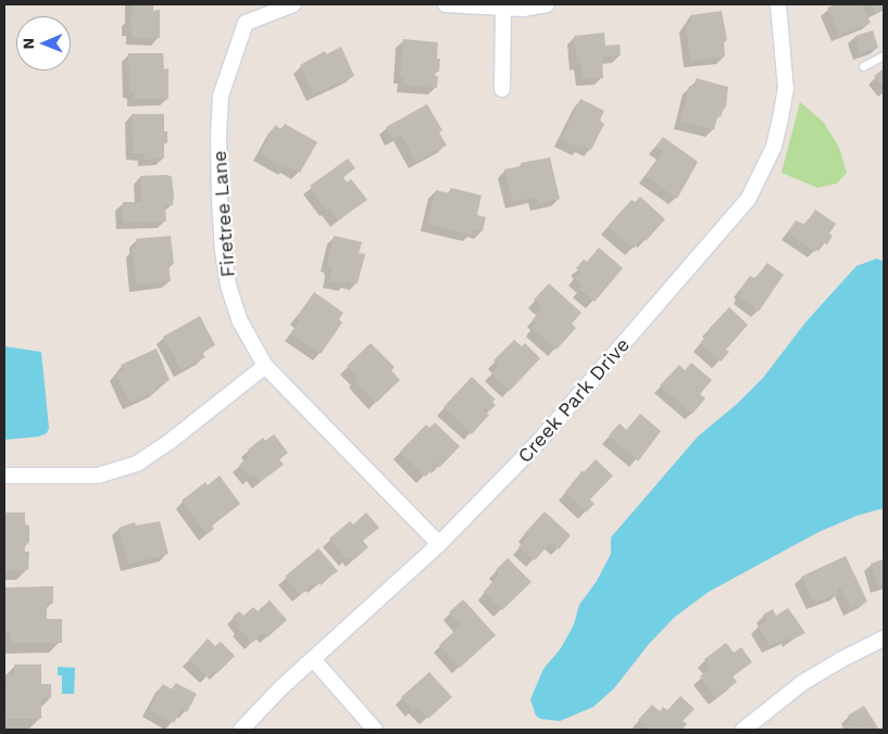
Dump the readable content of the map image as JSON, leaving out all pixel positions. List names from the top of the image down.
{
  "streets": {
    "street": ["Firetree Lane", "Creek Park Drive"]
  },
  "crossings": [
    ["Firetree Lane", "Creek Park Drive"]
  ],
  "north": "left"
}
